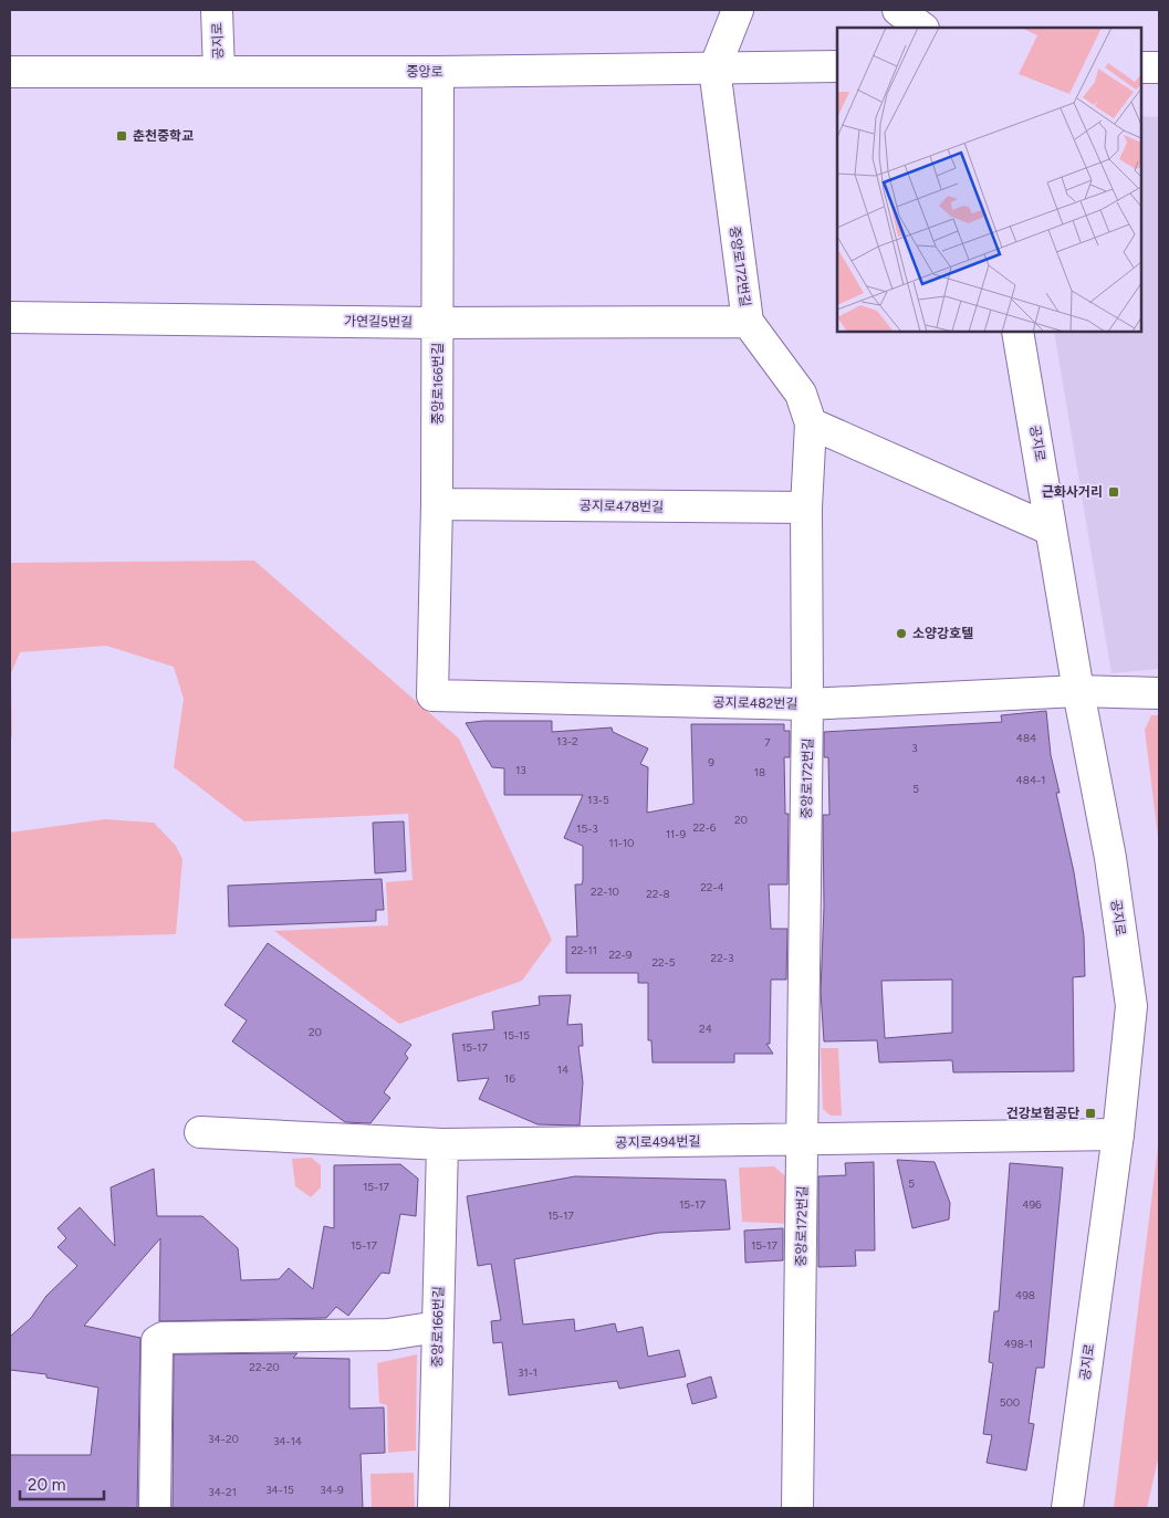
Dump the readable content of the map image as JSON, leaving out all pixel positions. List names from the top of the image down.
{
  "streets": {
    "street": [
      "공지로",
      "중앙로",
      "중앙로172번길",
      "가연길5번길",
      "중앙로166번길",
      "공지로478번길",
      "공지로482번길",
      "공지로494번길"
    ]
  },
  "crossings": [
    ["공지로", "중앙로"],
    ["공지로", "공지로482번길"],
    ["공지로", "공지로494번길"],
    ["중앙로", "중앙로172번길"],
    ["중앙로", "중앙로166번길"],
    ["중앙로172번길", "가연길5번길"],
    ["중앙로172번길", "공지로478번길"],
    ["중앙로172번길", "공지로482번길"],
    ["중앙로172번길", "공지로494번길"],
    ["가연길5번길", "중앙로166번길"],
    ["중앙로166번길", "공지로478번길"],
    ["중앙로166번길", "공지로482번길"],
    ["중앙로166번길", "공지로494번길"]
  ],
  "places": {
    "transit": ["춘천중학교", "근화사거리", "건강보험공단"],
    "other": ["소양강호텔"]
  },
  "house_numbers": [
    "484",
    "13-2",
    "7",
    "3",
    "9",
    "13",
    "18",
    "484-1",
    "5",
    "13-5",
    "20",
    "22-6",
    "15-3",
    "11-9",
    "11-10",
    "22-4",
    "22-10",
    "22-8",
    "22-11",
    "22-9",
    "22-3",
    "22-5",
    "24",
    "20",
    "15-15",
    "15-17",
    "14",
    "16",
    "5",
    "15-17",
    "15-17",
    "496",
    "15-17",
    "15-17",
    "15-17",
    "498",
    "498-1",
    "22-20",
    "31-1",
    "500",
    "34-20",
    "34-14",
    "34-15",
    "34-9",
    "34-21"
  ],
  "scale_bar": "20 m"
}
